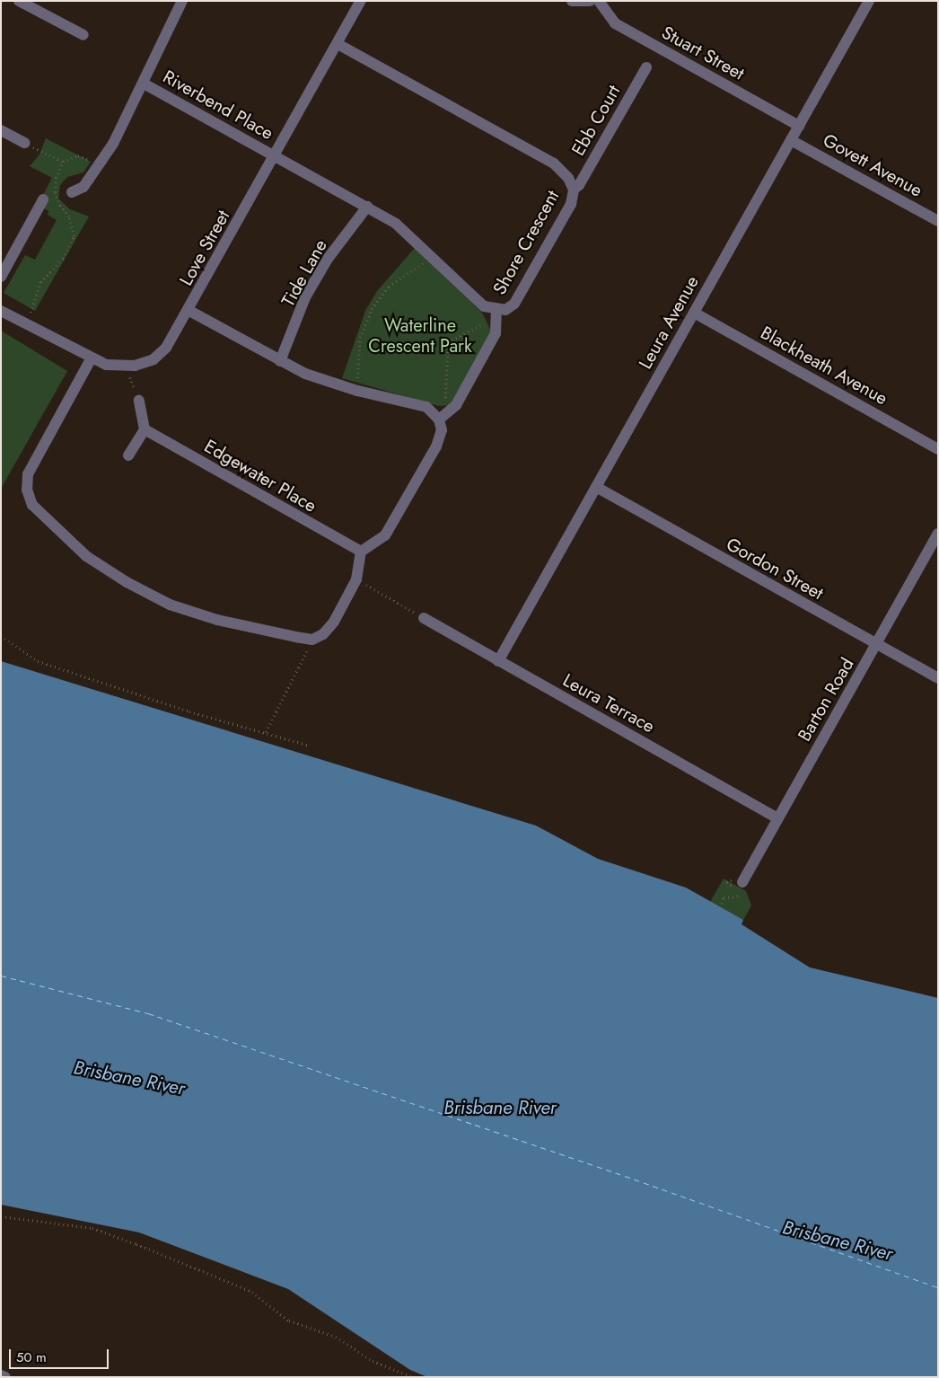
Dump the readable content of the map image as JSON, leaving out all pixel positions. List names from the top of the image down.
{
  "streets": {
    "street": [
      "Stuart Street",
      "Riverbend Place",
      "Ebb Court",
      "Govett Avenue",
      "Shore Crescent",
      "Love Street",
      "Tide Lane",
      "Leura Avenue",
      "Blackheath Avenue",
      "Edgewater Place",
      "Gordon Street",
      "Barton Road",
      "Leura Terrace"
    ]
  },
  "crossings": [
    ["Stuart Street", "Leura Avenue"],
    ["Riverbend Place", "Shore Crescent"],
    ["Riverbend Place", "Love Street"],
    ["Ebb Court", "Shore Crescent"],
    ["Govett Avenue", "Leura Avenue"],
    ["Shore Crescent", "Love Street"],
    ["Shore Crescent", "Tide Lane"],
    ["Leura Avenue", "Blackheath Avenue"],
    ["Leura Avenue", "Gordon Street"],
    ["Leura Avenue", "Leura Terrace"],
    ["Gordon Street", "Barton Road"],
    ["Barton Road", "Leura Terrace"]
  ],
  "water": ["Brisbane River"],
  "parks": ["Waterline Crescent Park"],
  "scale_bar": "50 m"
}
